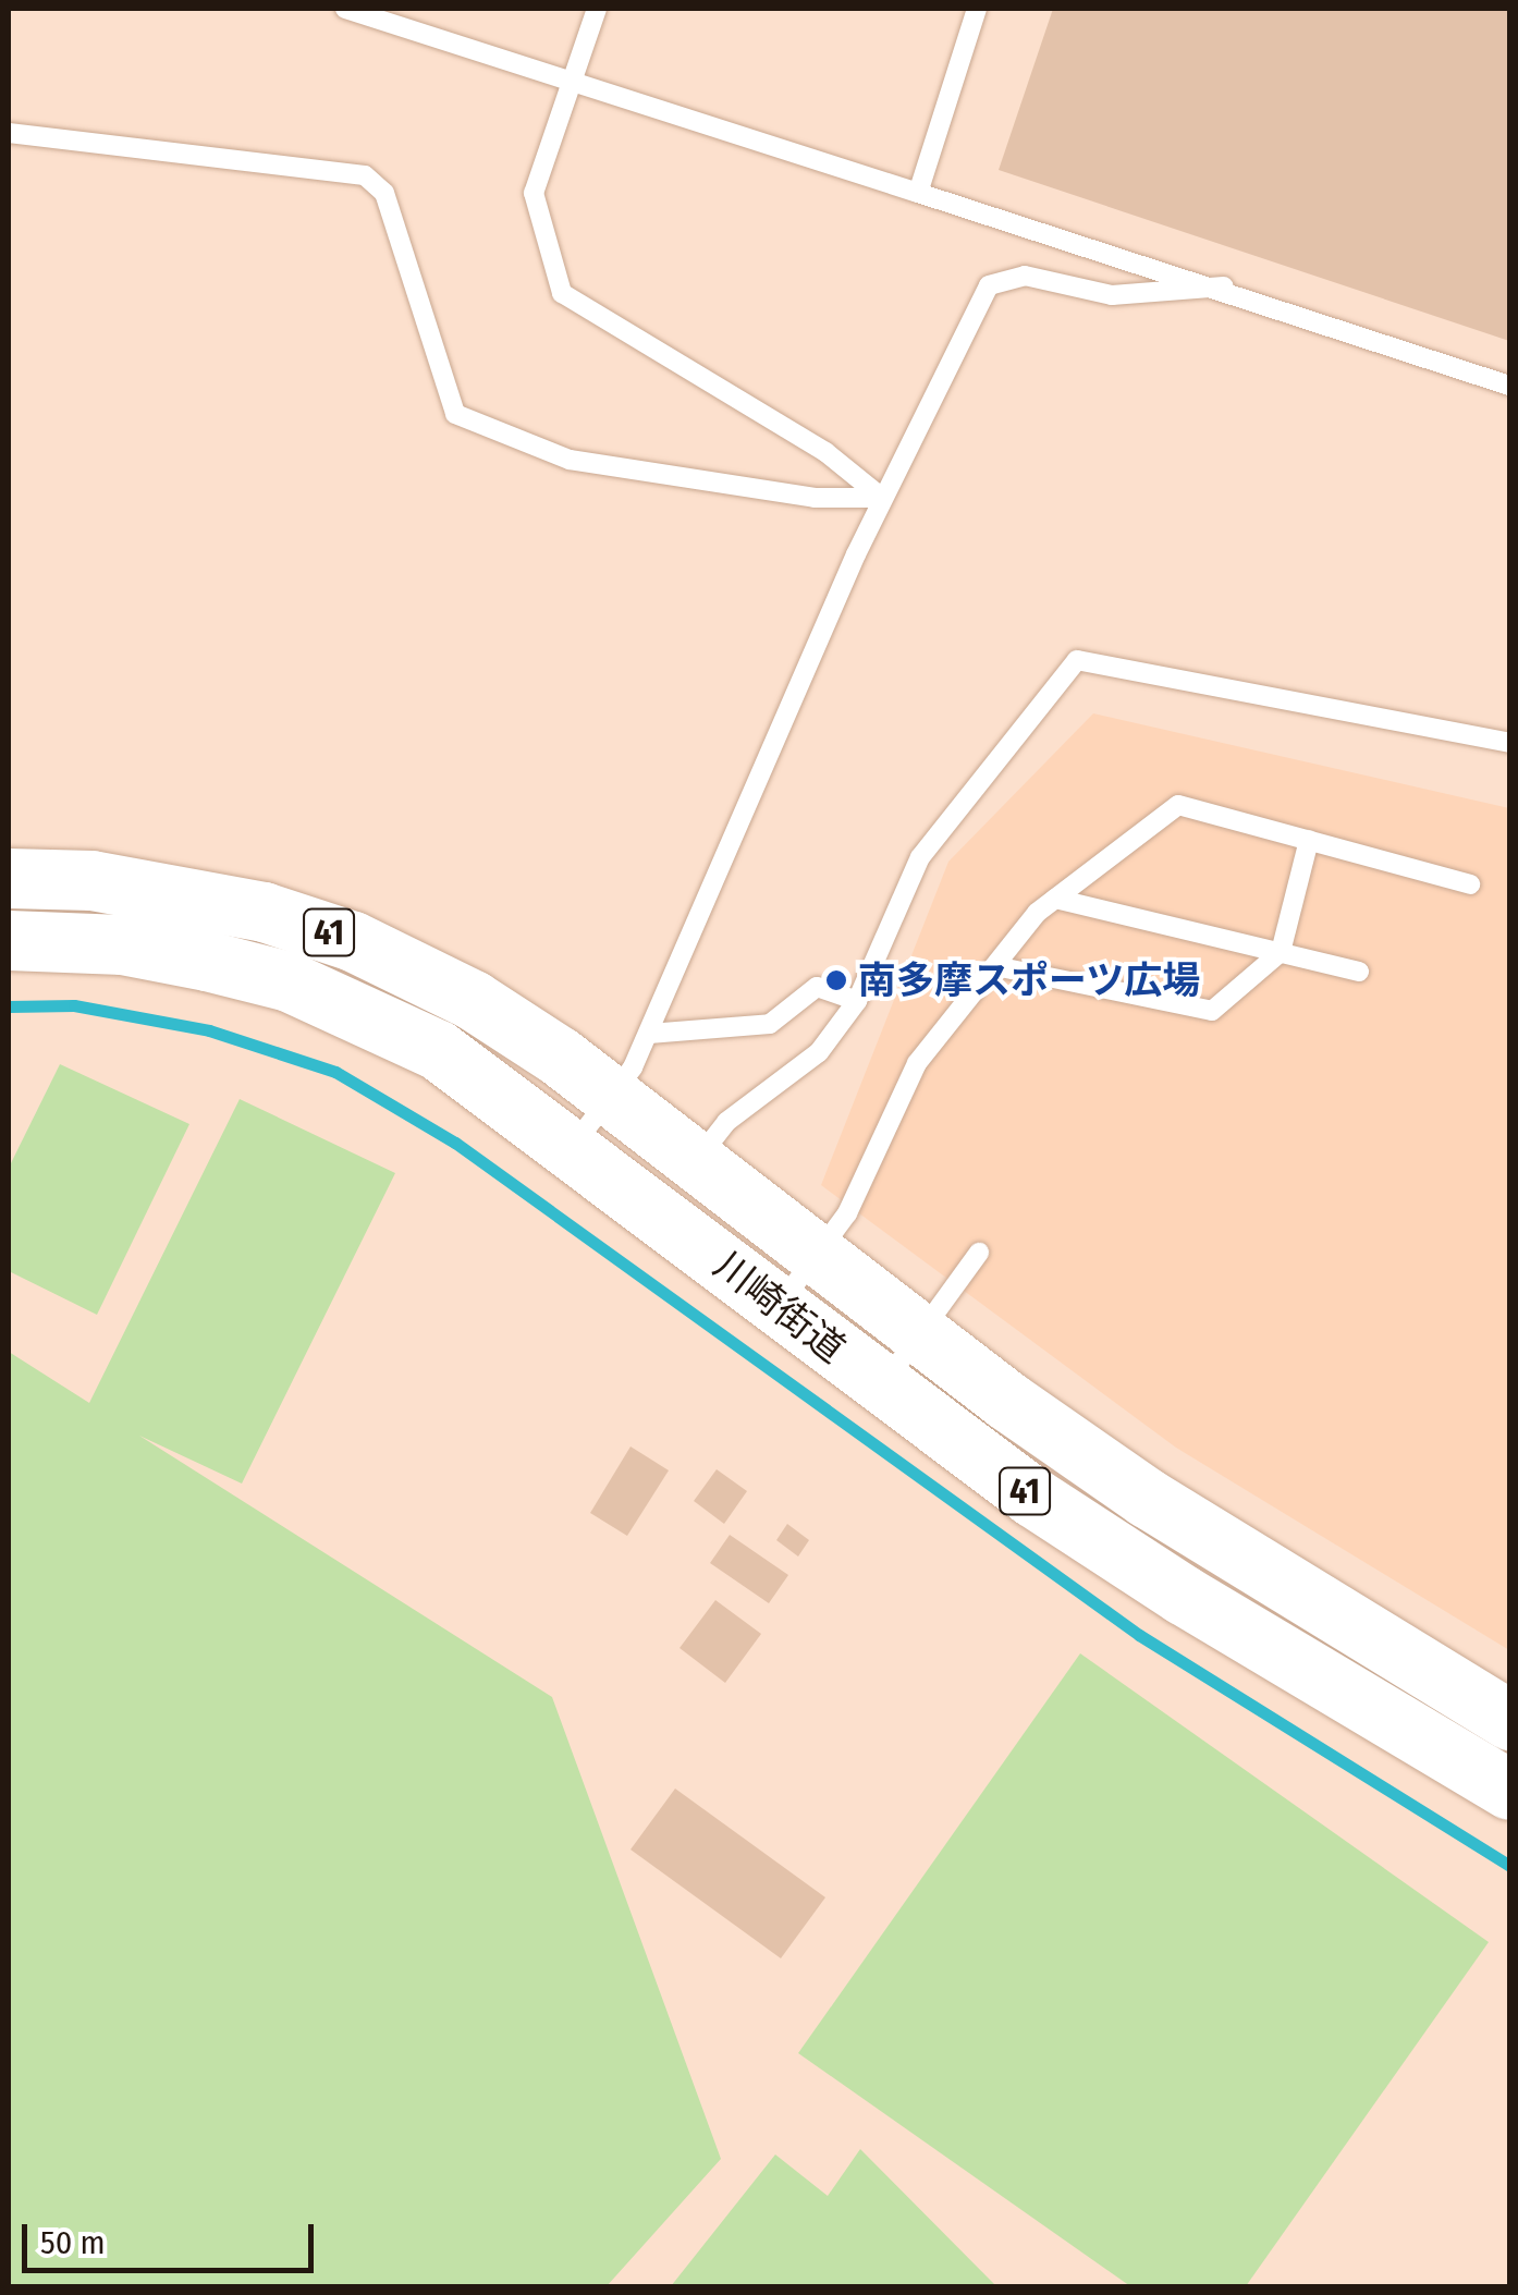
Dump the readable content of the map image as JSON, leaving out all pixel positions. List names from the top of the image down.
{
  "streets": {
    "main road": ["41", "川崎街道"]
  },
  "places": ["南多摩スポーツ広場"],
  "scale_bar": "50 m"
}
